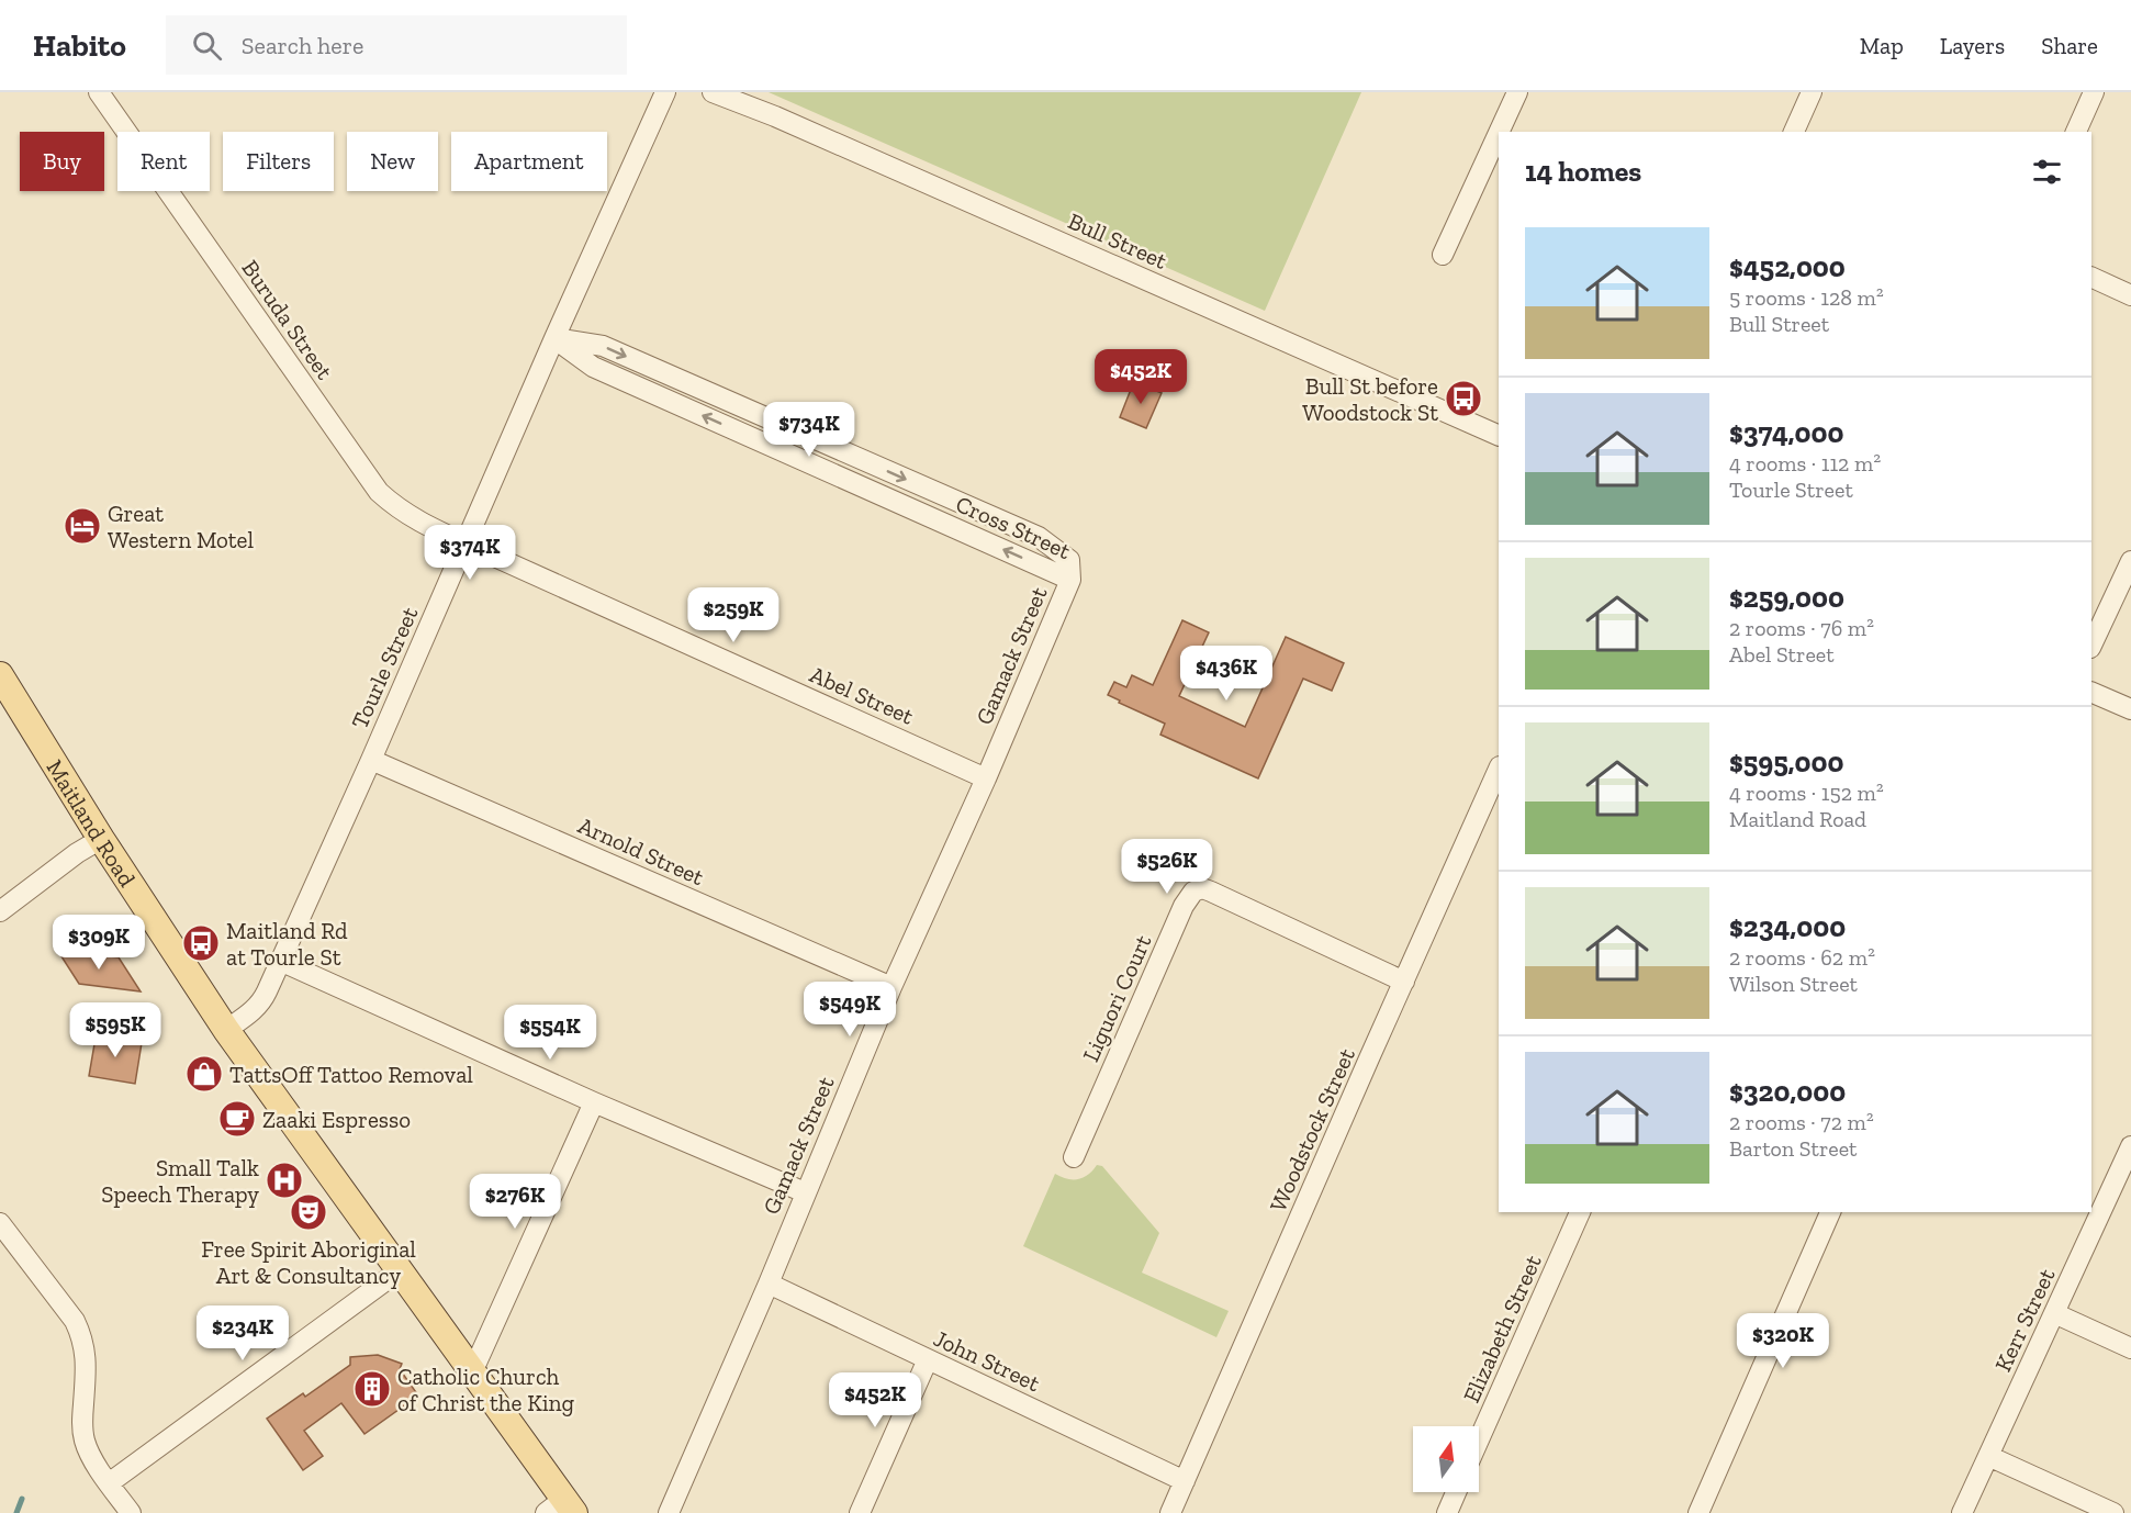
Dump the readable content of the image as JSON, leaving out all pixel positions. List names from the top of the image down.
{
  "streets": {
    "main road": ["Maitland Road"],
    "street": [
      "Bull Street",
      "Buruda Street",
      "Cross Street",
      "Gamack Street",
      "Tourle Street",
      "Abel Street",
      "Arnold Street",
      "Liguori Court",
      "Woodstock Street",
      "Kerr Street",
      "Elizabeth Street",
      "John Street"
    ]
  },
  "crossings": [
    ["Buruda Street", "Tourle Street"],
    ["Buruda Street", "Abel Street"],
    ["Cross Street", "Gamack Street"],
    ["Cross Street", "Tourle Street"],
    ["Gamack Street", "Abel Street"],
    ["Gamack Street", "Arnold Street"],
    ["Gamack Street", "John Street"],
    ["Tourle Street", "Abel Street"],
    ["Tourle Street", "Maitland Road"],
    ["Tourle Street", "Arnold Street"],
    ["Liguori Court", "Woodstock Street"],
    ["Woodstock Street", "John Street"]
  ],
  "places": {
    "bus stop": ["Bull St before Woodstock St", "Maitland Rd at Tourle St"],
    "hotel": ["Great Western Motel"],
    "shop": ["TattsOff Tattoo Removal"],
    "cafe": ["Zaaki Espresso"],
    "hospital": ["Small Talk Speech Therapy"],
    "theatre": ["Free Spirit Aboriginal Art & Consultancy"],
    "building": ["Catholic Church of Christ the King"]
  },
  "north": "top",
  "page": {
    "header": "Habito",
    "search": "Search here",
    "nav": ["Map", "Layers", "Share"],
    "chip": [
      "Buy",
      "Rent",
      "Filters",
      "New",
      "Apartment"
    ],
    "heading": "14 homes",
    "list": [
      {
        "name": "$452,000",
        "note": "5 rooms · 128 m² · Bull Street"
      },
      {
        "name": "$374,000",
        "note": "4 rooms · 112 m² · Tourle Street"
      },
      {
        "name": "$259,000",
        "note": "2 rooms · 76 m² · Abel Street"
      },
      {
        "name": "$595,000",
        "note": "4 rooms · 152 m² · Maitland Road"
      },
      {
        "name": "$234,000",
        "note": "2 rooms · 62 m² · Wilson Street"
      },
      {
        "name": "$320,000",
        "note": "2 rooms · 72 m² · Barton Street"
      }
    ],
    "price": [
      "$452K",
      "$734K",
      "$374K",
      "$259K",
      "$436K",
      "$526K",
      "$309K",
      "$549K",
      "$595K",
      "$554K",
      "$276K",
      "$234K",
      "$320K",
      "$452K"
    ]
  }
}
